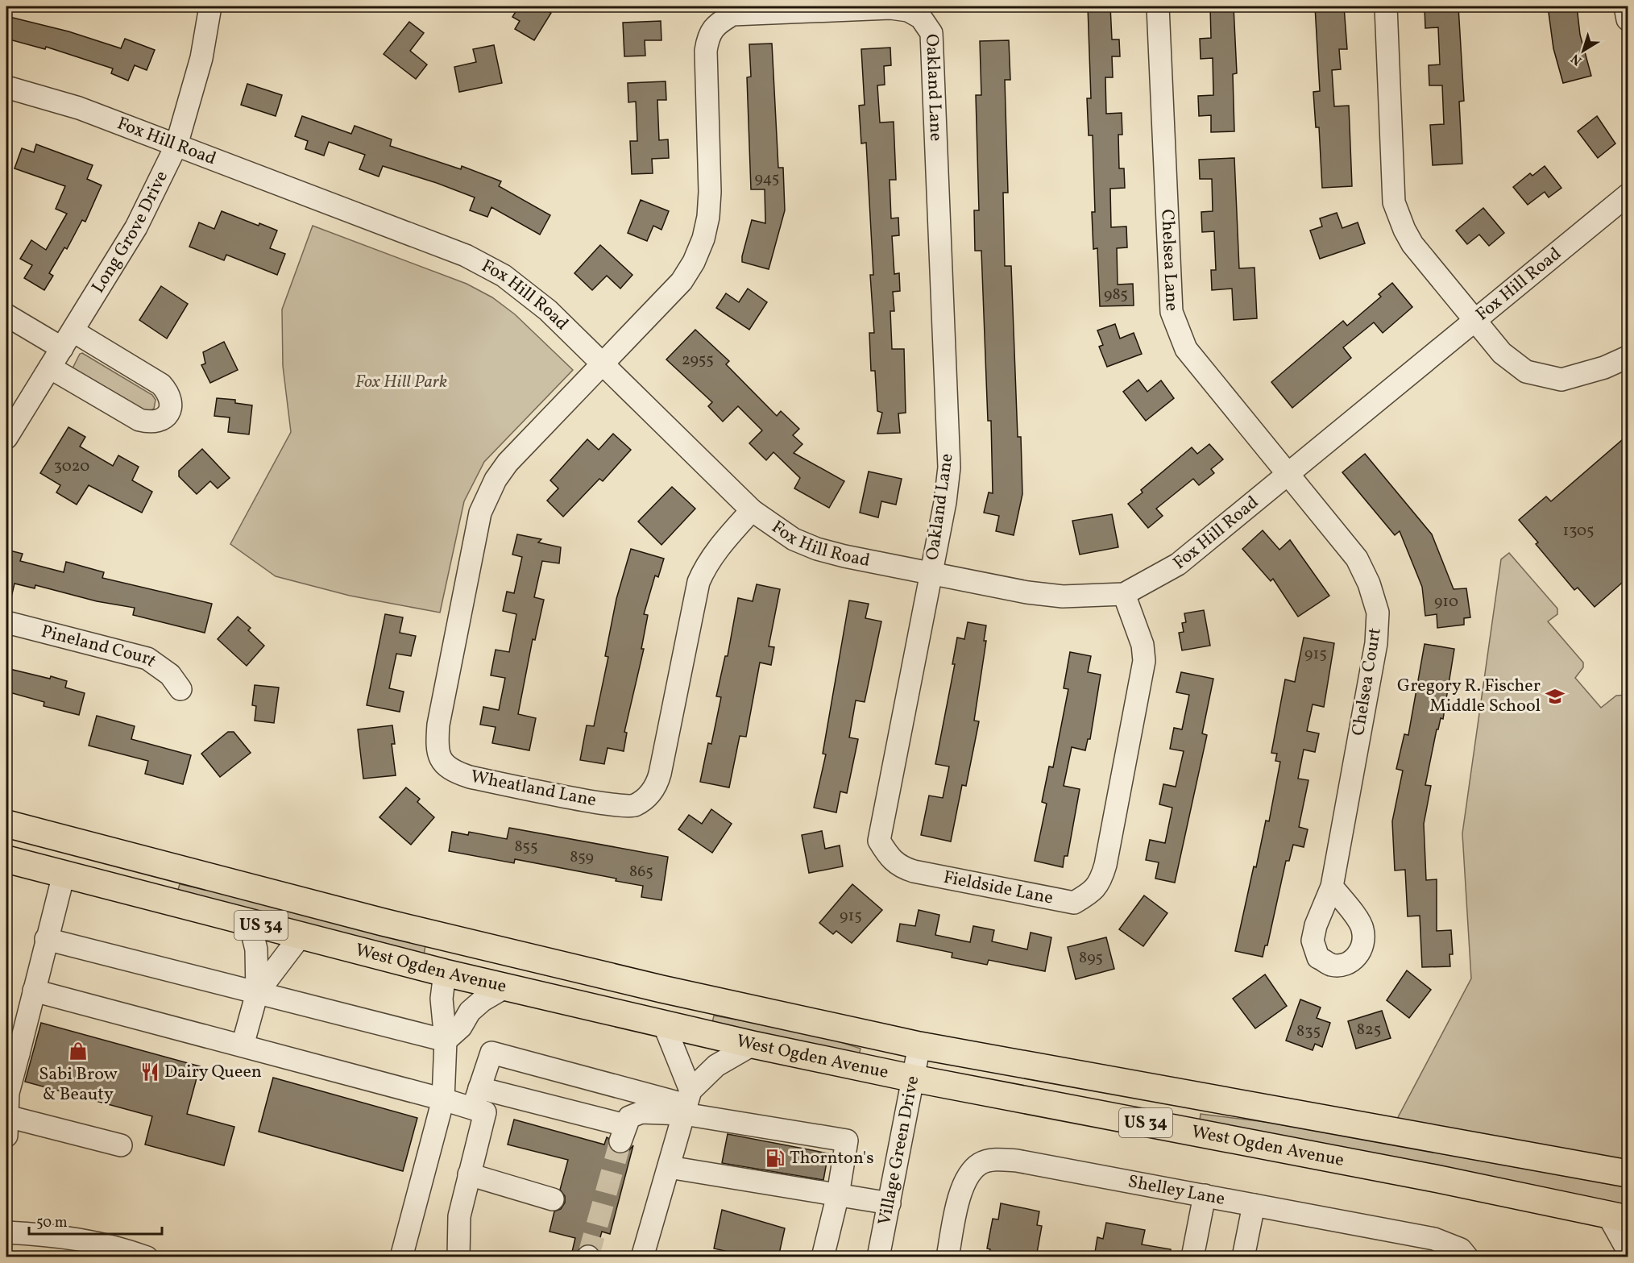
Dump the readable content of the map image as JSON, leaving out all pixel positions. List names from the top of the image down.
{
  "streets": {
    "main road": ["US 34", "West Ogden Avenue"],
    "street": [
      "Oakland Lane",
      "Fox Hill Road",
      "Long Grove Drive",
      "Chelsea Lane",
      "Pineland Court",
      "Chelsea Court",
      "Wheatland Lane",
      "Fieldside Lane",
      "Village Green Drive",
      "Shelley Lane"
    ]
  },
  "crossings": [
    ["Oakland Lane", "Fox Hill Road"],
    ["Oakland Lane", "Wheatland Lane"],
    ["Oakland Lane", "Fieldside Lane"],
    ["Fox Hill Road", "Long Grove Drive"],
    ["Fox Hill Road", "Chelsea Lane"],
    ["Fox Hill Road", "Chelsea Court"],
    ["Fox Hill Road", "Wheatland Lane"],
    ["Fox Hill Road", "Fieldside Lane"],
    ["Chelsea Lane", "Chelsea Court"],
    ["West Ogden Avenue", "Village Green Drive"]
  ],
  "parks": ["Fox Hill Park"],
  "places": {
    "school or university": ["Gregory R. Fischer Middle School"],
    "shop": ["Sabi Brow & Beauty"],
    "restaurant": ["Dairy Queen"],
    "fuel station": ["Thornton's"]
  },
  "house_numbers": [
    "945",
    "985",
    "2955",
    "3020",
    "1305",
    "910",
    "915",
    "855",
    "859",
    "865",
    "915",
    "895",
    "825",
    "835"
  ],
  "scale_bar": "50 m",
  "north": "bottom left"
}
